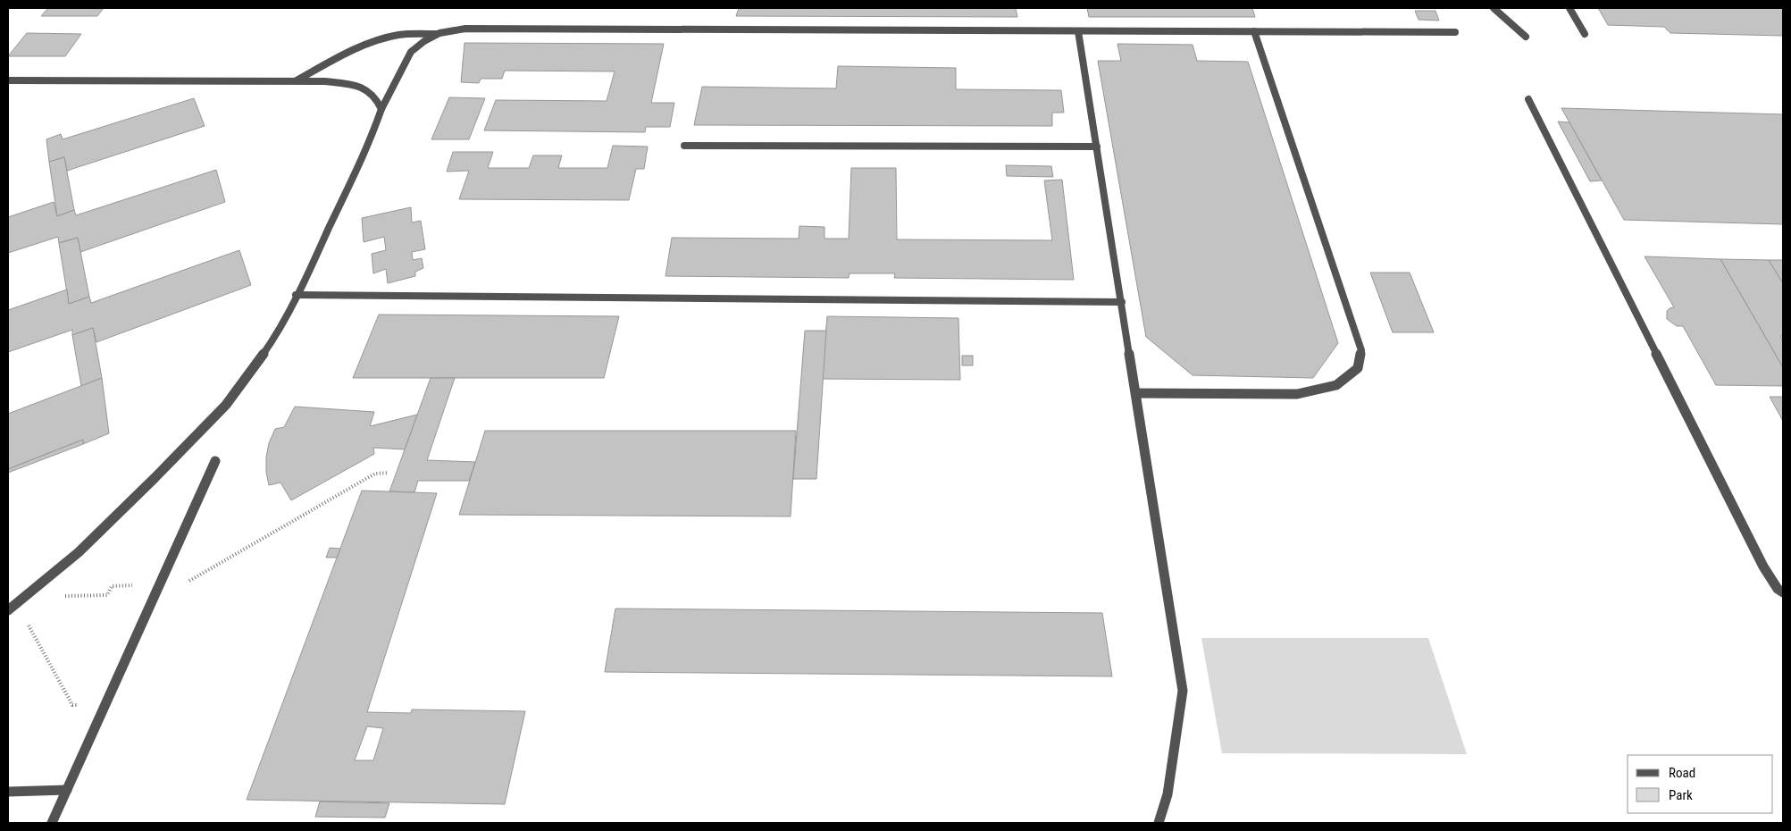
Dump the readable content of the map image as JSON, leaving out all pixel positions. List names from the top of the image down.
{
  "legend": ["Road", "Park"]
}
